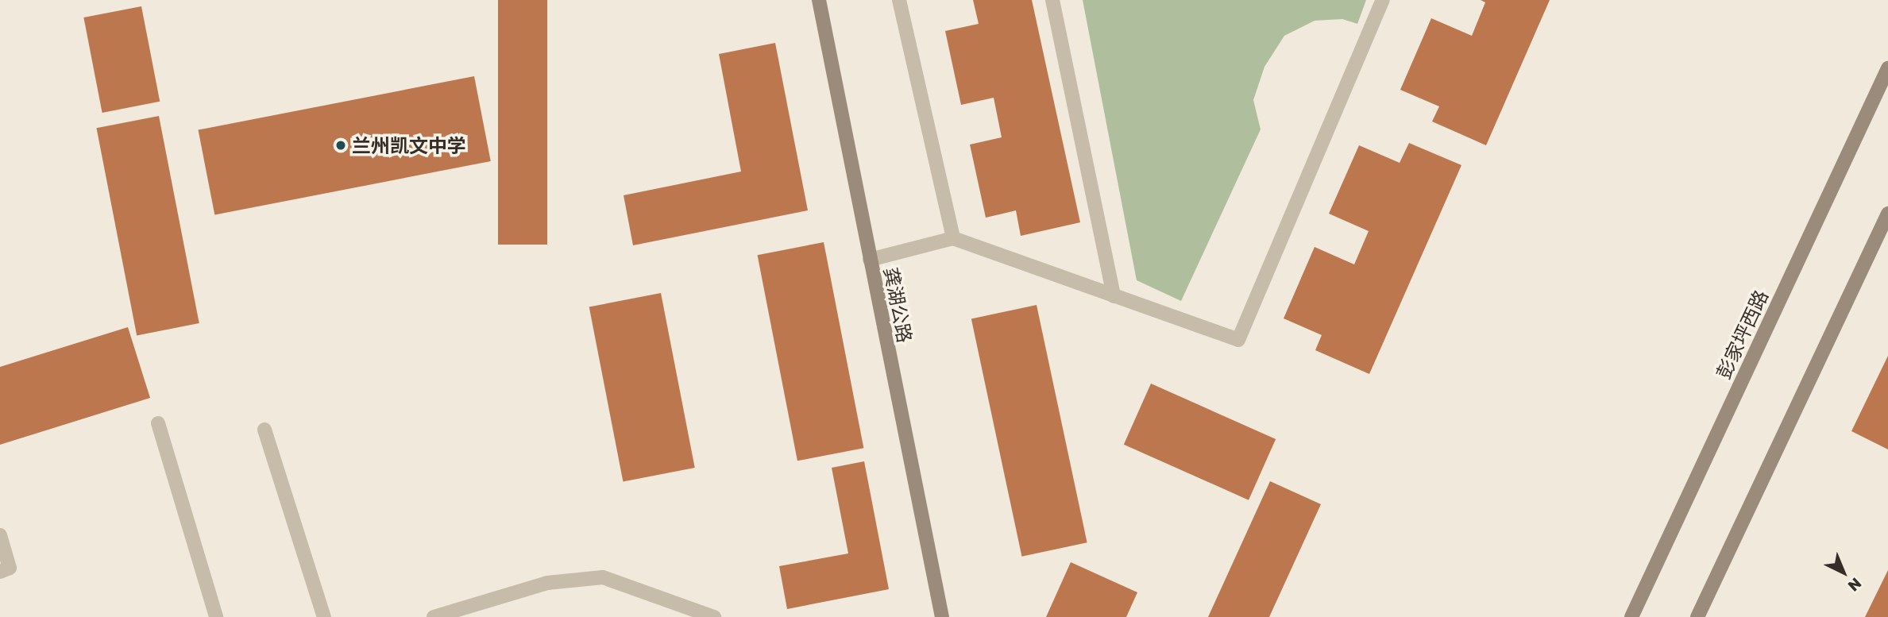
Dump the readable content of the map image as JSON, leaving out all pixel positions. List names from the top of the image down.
{
  "streets": {
    "main road": ["龚湖公路", "彭家坪西路"]
  },
  "places": ["兰州凯文中学"],
  "north": "bottom right"
}
